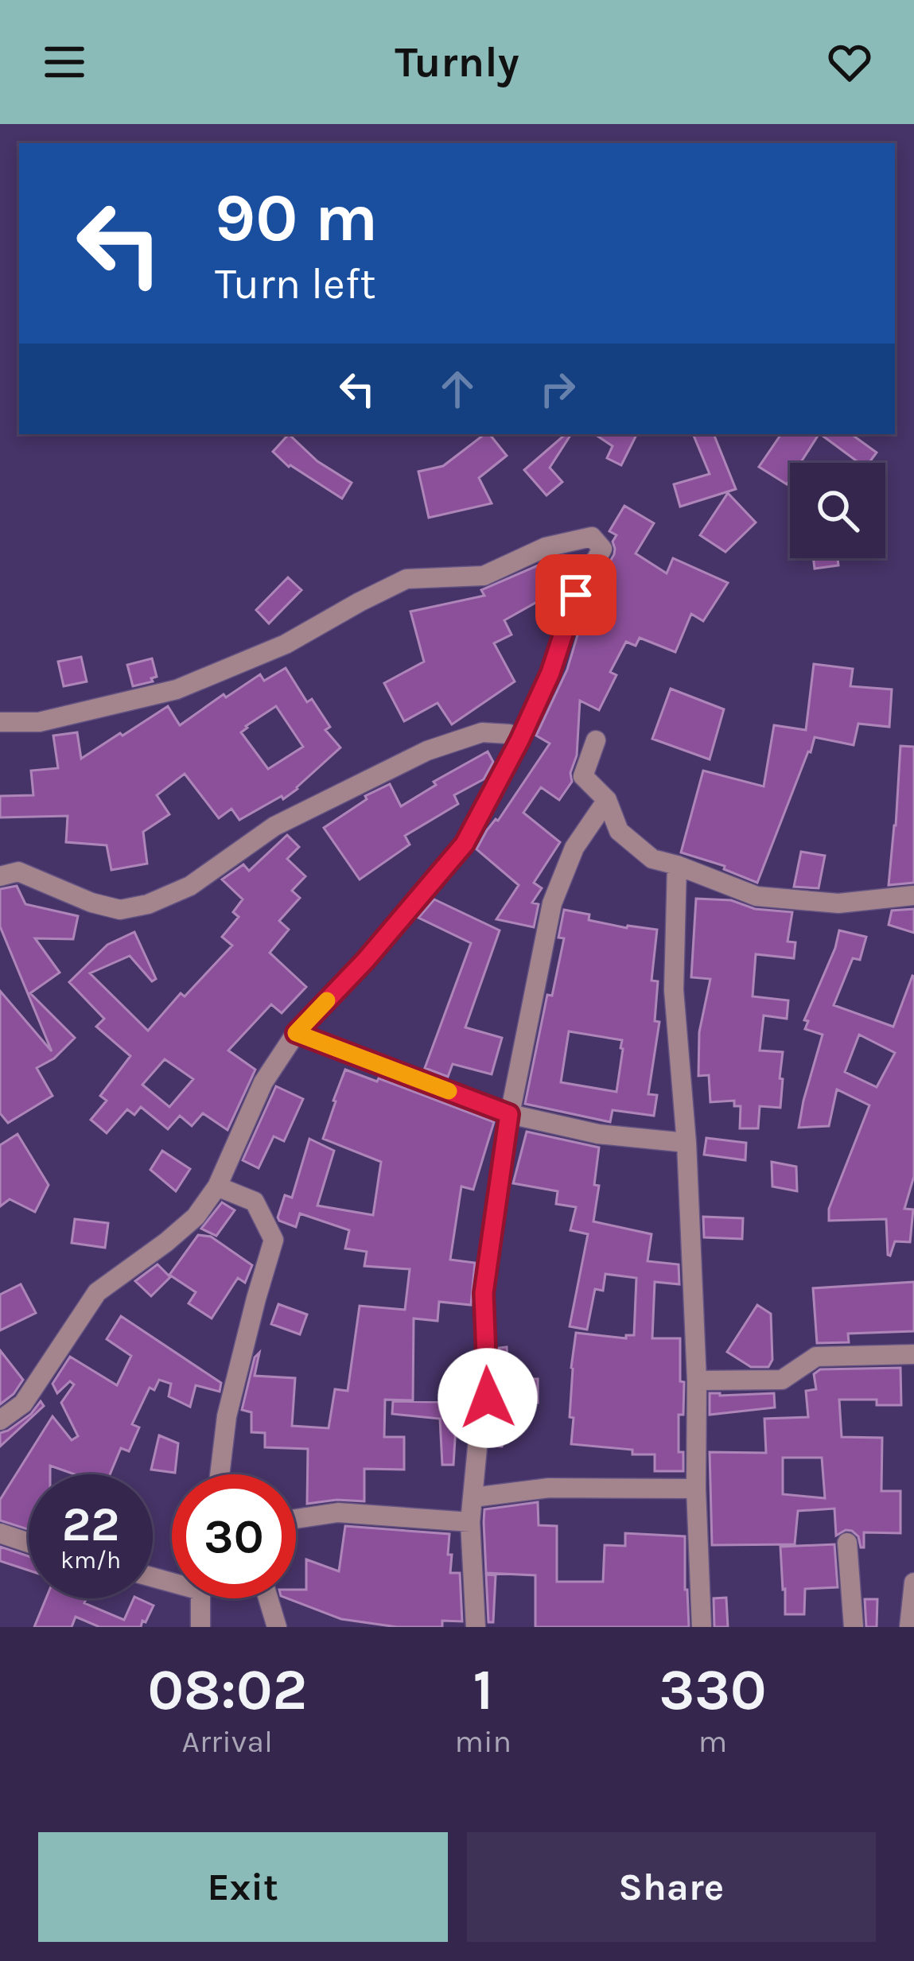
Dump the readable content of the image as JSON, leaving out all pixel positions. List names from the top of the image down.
{
  "page": {
    "header": "Turnly",
    "turn": ["90 m", "Turn left"],
    "speed": "22 km/h",
    "limit": "30",
    "eta": [
      "08:02",
      "Arrival",
      "1",
      "min",
      "330",
      "m"
    ],
    "buttons": ["Exit", "Share"]
  }
}
